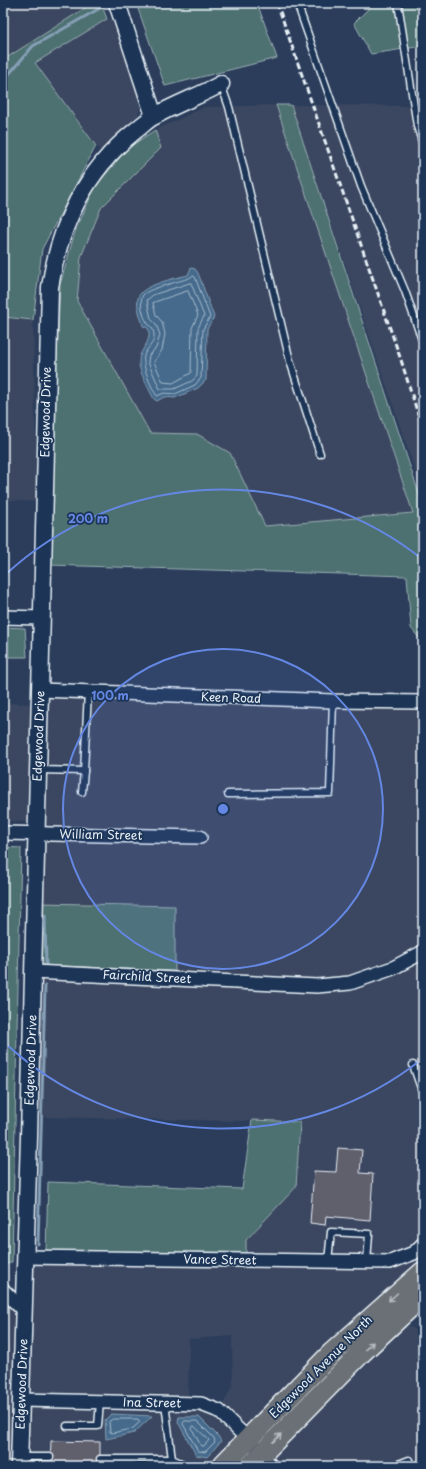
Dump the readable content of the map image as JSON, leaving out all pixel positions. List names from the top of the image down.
{
  "streets": {
    "main road": ["Edgewood Avenue North"],
    "street": [
      "Edgewood Drive",
      "Keen Road",
      "William Street",
      "Fairchild Street",
      "Vance Street",
      "Ina Street"
    ]
  },
  "crossings": [
    ["Edgewood Drive", "Keen Road"],
    ["Edgewood Drive", "William Street"],
    ["Edgewood Drive", "Fairchild Street"],
    ["Edgewood Drive", "Vance Street"],
    ["Edgewood Drive", "Ina Street"],
    ["Edgewood Avenue North", "Ina Street"]
  ],
  "rings": ["200 m", "100 m"]
}
